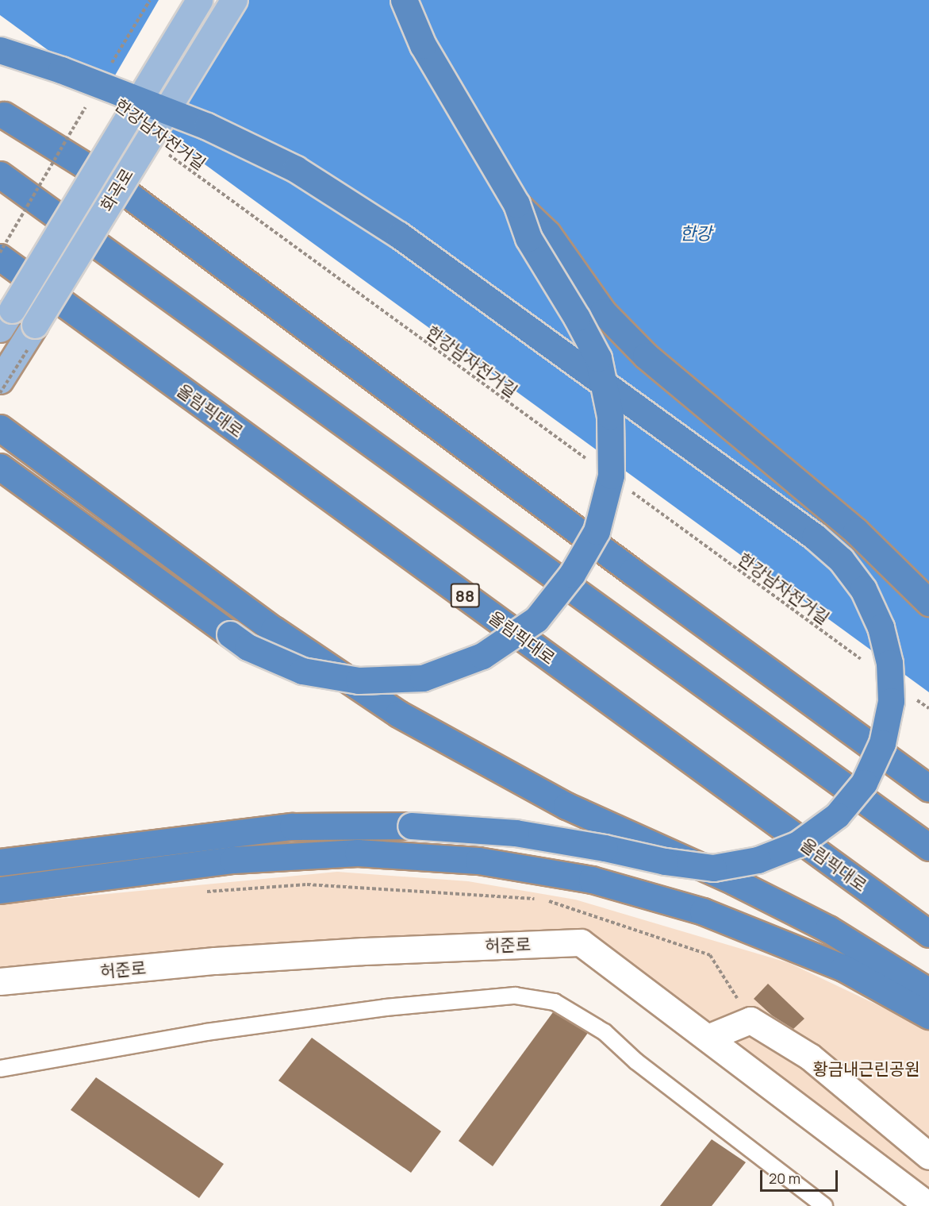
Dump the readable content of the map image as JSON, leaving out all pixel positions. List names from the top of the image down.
{
  "streets": {
    "highway": ["올림픽대로", "88"],
    "main road": ["화곡로"],
    "street": ["허준로"],
    "path": ["한강남자전거길"]
  },
  "water": ["한강"],
  "parks": ["황금내근린공원"],
  "scale_bar": "20 m"
}
